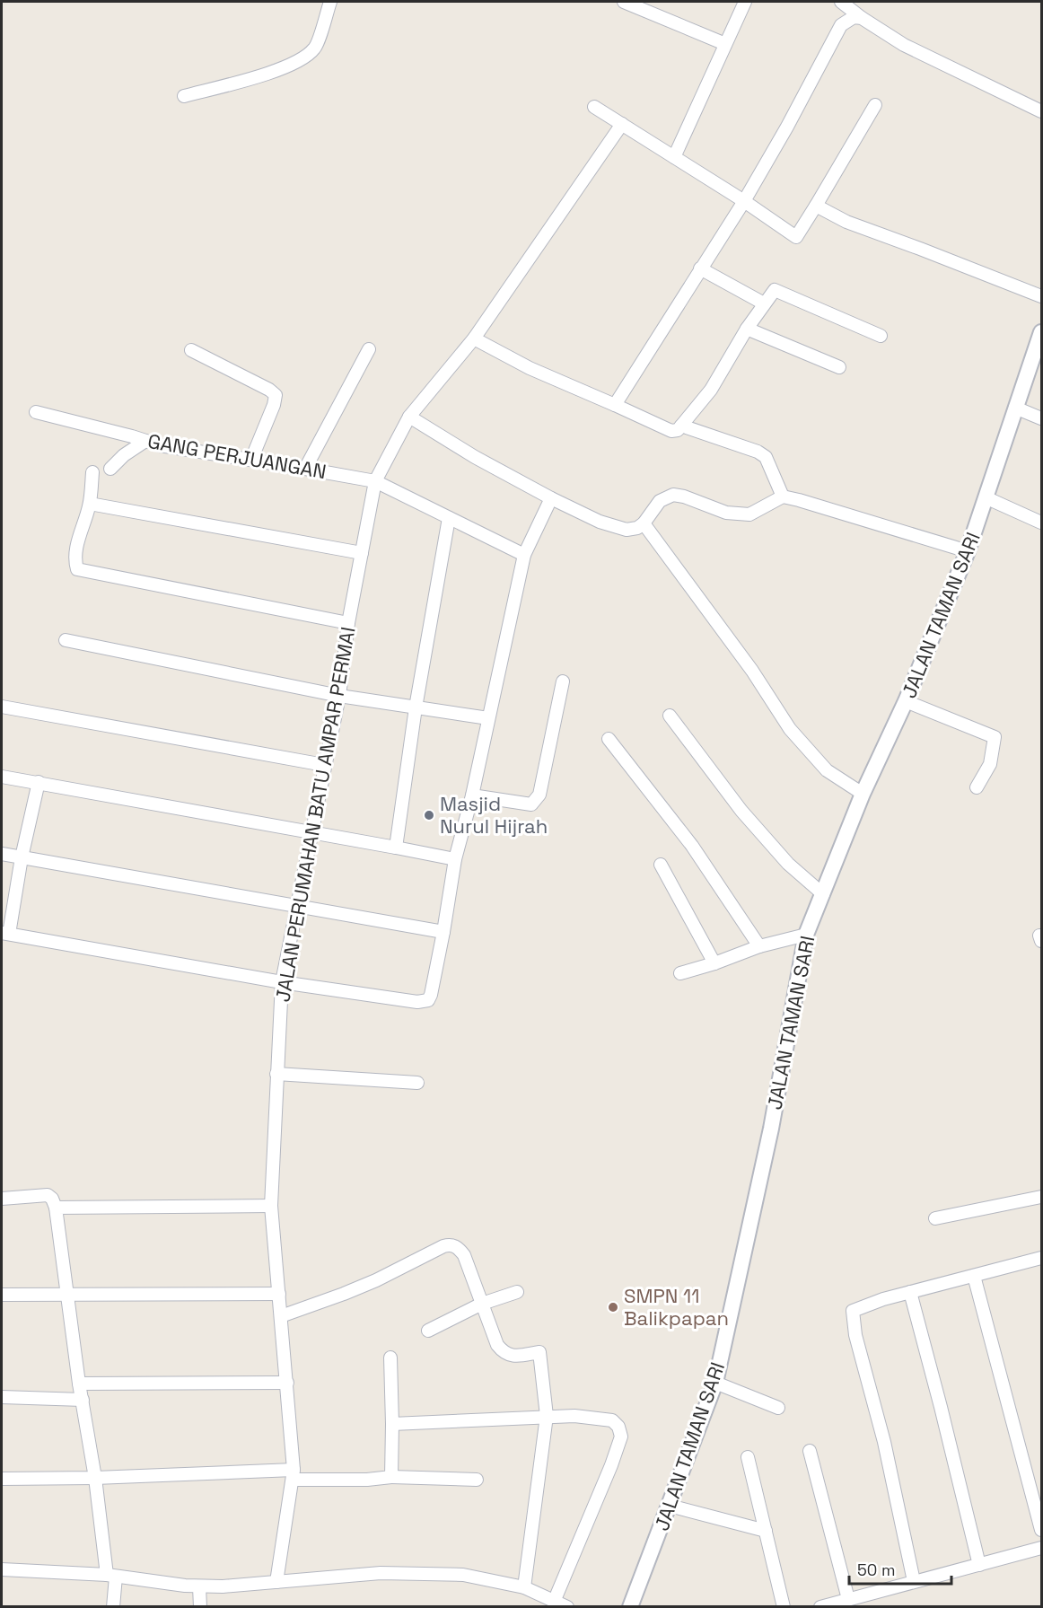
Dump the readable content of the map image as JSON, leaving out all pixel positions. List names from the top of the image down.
{
  "streets": {
    "street": ["GANG PERJUANGAN", "JALAN TAMAN SARI", "JALAN PERUMAHAN BATU AMPAR PERMAI"]
  },
  "crossings": [
    ["GANG PERJUANGAN", "JALAN PERUMAHAN BATU AMPAR PERMAI"]
  ],
  "places": ["Masjid Nurul Hijrah", "SMPN 11 Balikpapan"],
  "scale_bar": "50 m"
}
